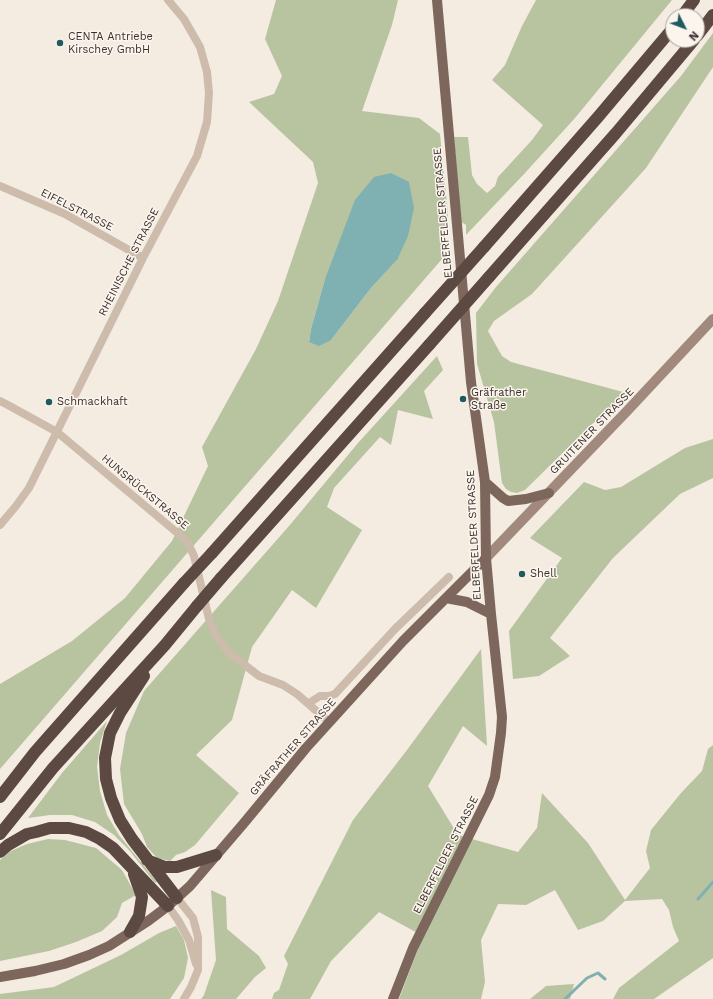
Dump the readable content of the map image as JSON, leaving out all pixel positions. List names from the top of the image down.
{
  "streets": {
    "main road": ["ELBERFELDER STRASSE", "GRUITENER STRASSE", "GRÄFRATHER STRASSE"],
    "street": ["EIFELSTRASSE", "RHEINISCHE STRASSE", "HUNSRÜCKSTRASSE"]
  },
  "crossings": [
    ["EIFELSTRASSE", "RHEINISCHE STRASSE"],
    ["ELBERFELDER STRASSE", "GRUITENER STRASSE"],
    ["ELBERFELDER STRASSE", "GRÄFRATHER STRASSE"],
    ["RHEINISCHE STRASSE", "HUNSRÜCKSTRASSE"],
    ["GRUITENER STRASSE", "GRÄFRATHER STRASSE"],
    ["HUNSRÜCKSTRASSE", "GRÄFRATHER STRASSE"]
  ],
  "places": [
    "CENTA Antriebe Kirschey GmbH",
    "Gräfrather Straße",
    "Schmackhaft",
    "Shell"
  ],
  "north": "bottom right"
}
